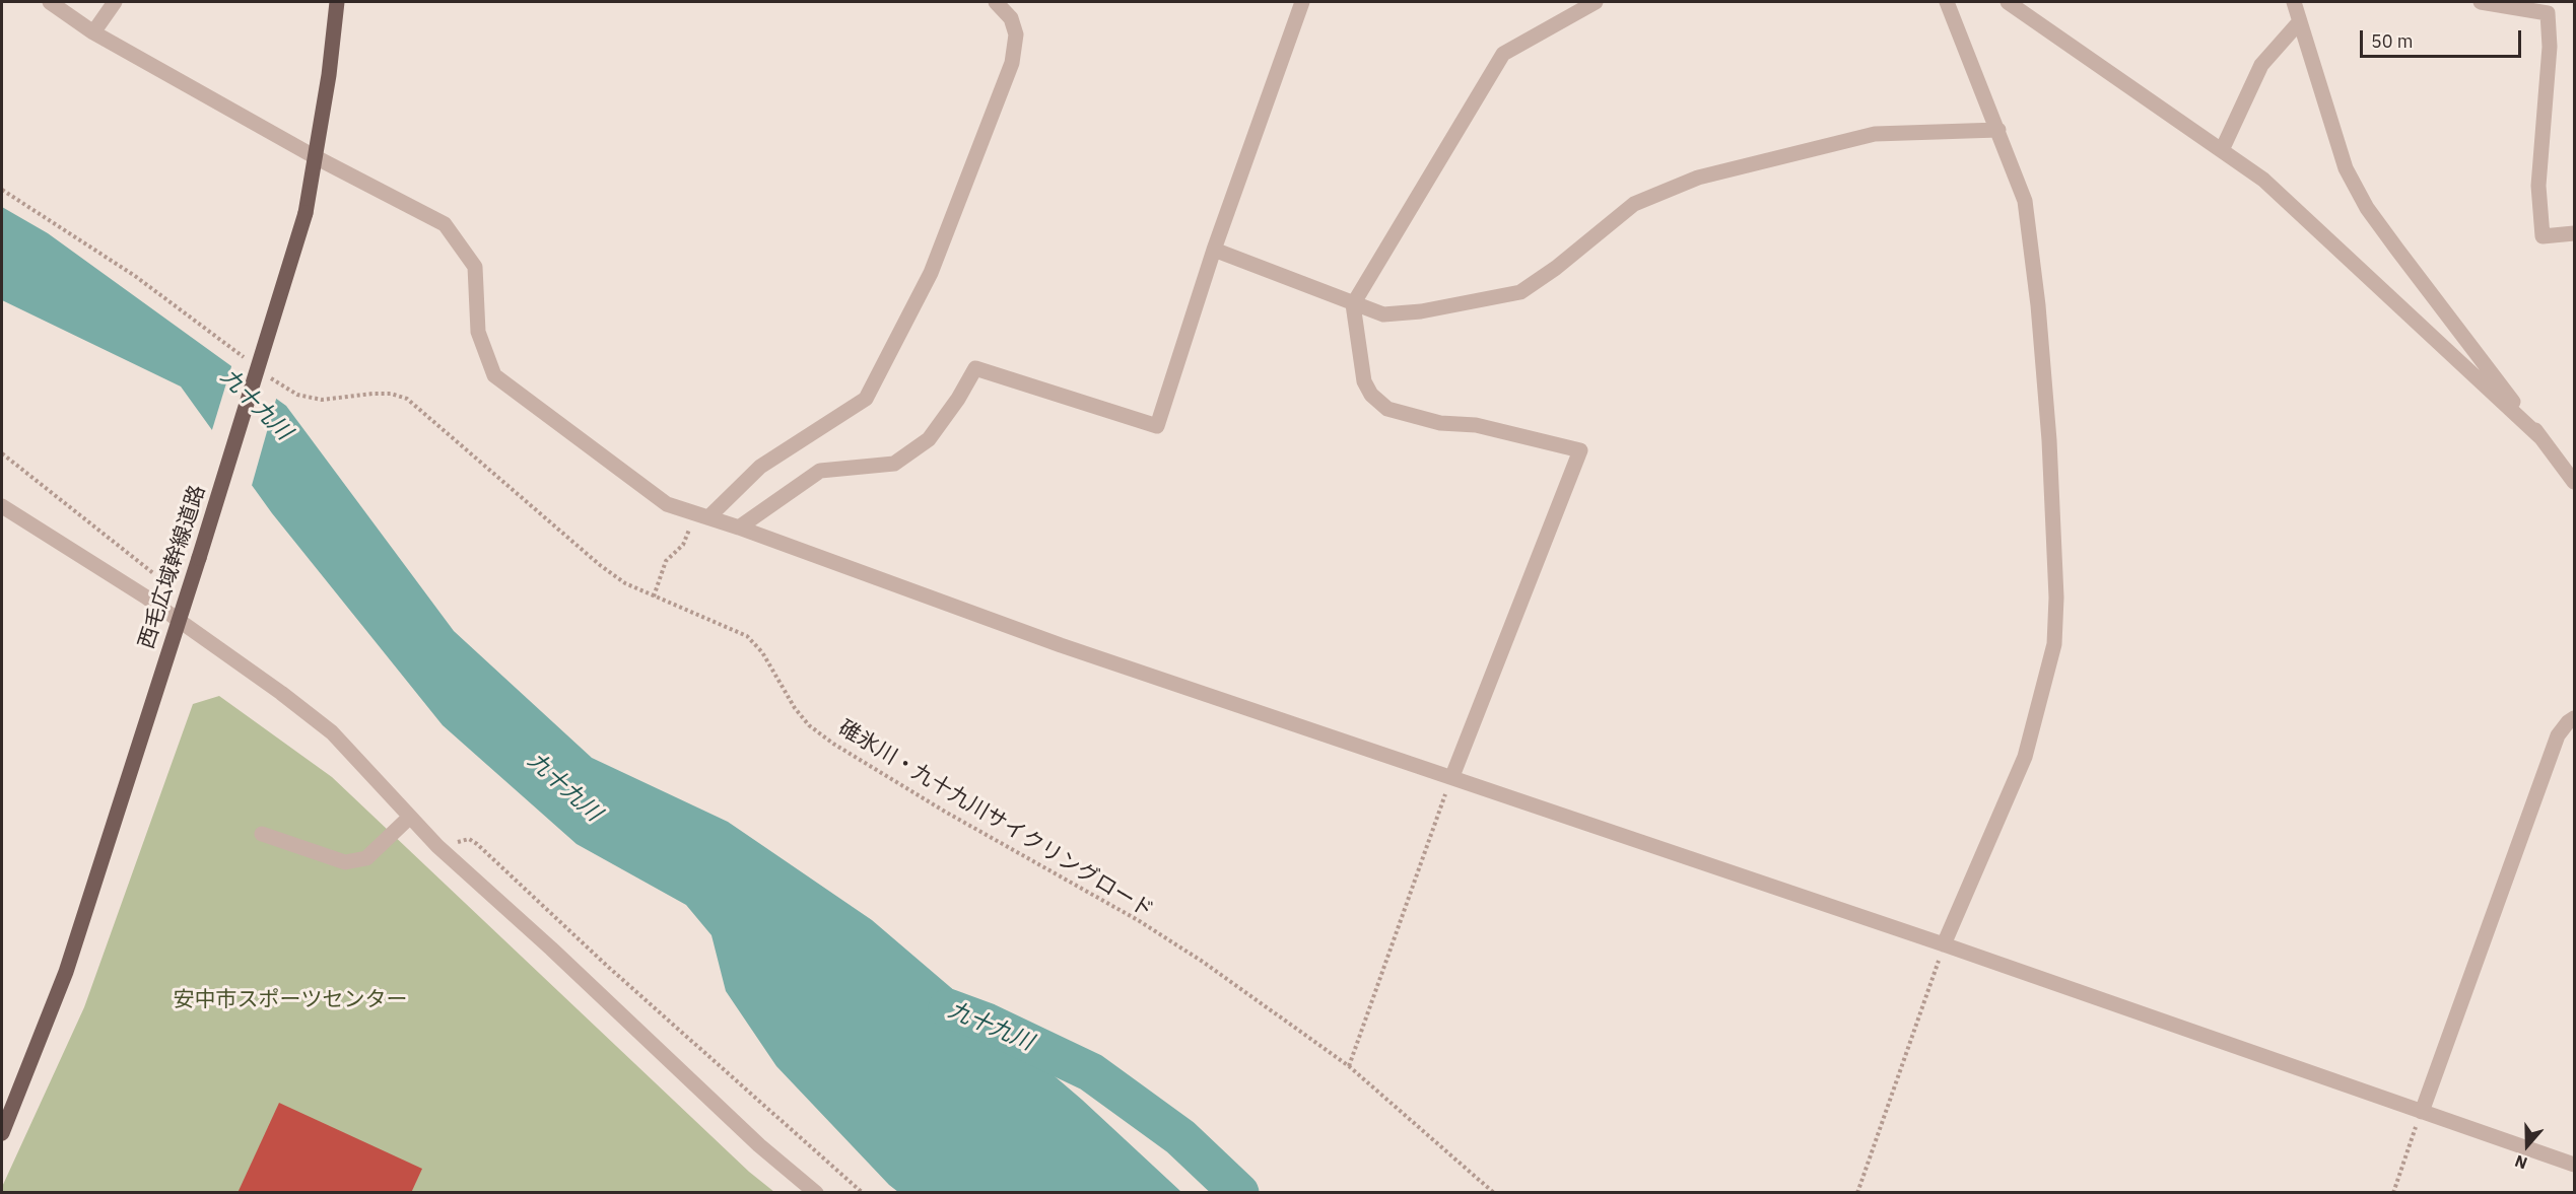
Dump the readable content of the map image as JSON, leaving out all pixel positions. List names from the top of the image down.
{
  "streets": {
    "main road": ["西毛広域幹線道路"],
    "path": ["碓氷川・九十九川サイクリングロード"]
  },
  "water": ["九十九川"],
  "parks": ["安中市スポーツセンター"],
  "scale_bar": "50 m",
  "north": "bottom"
}
